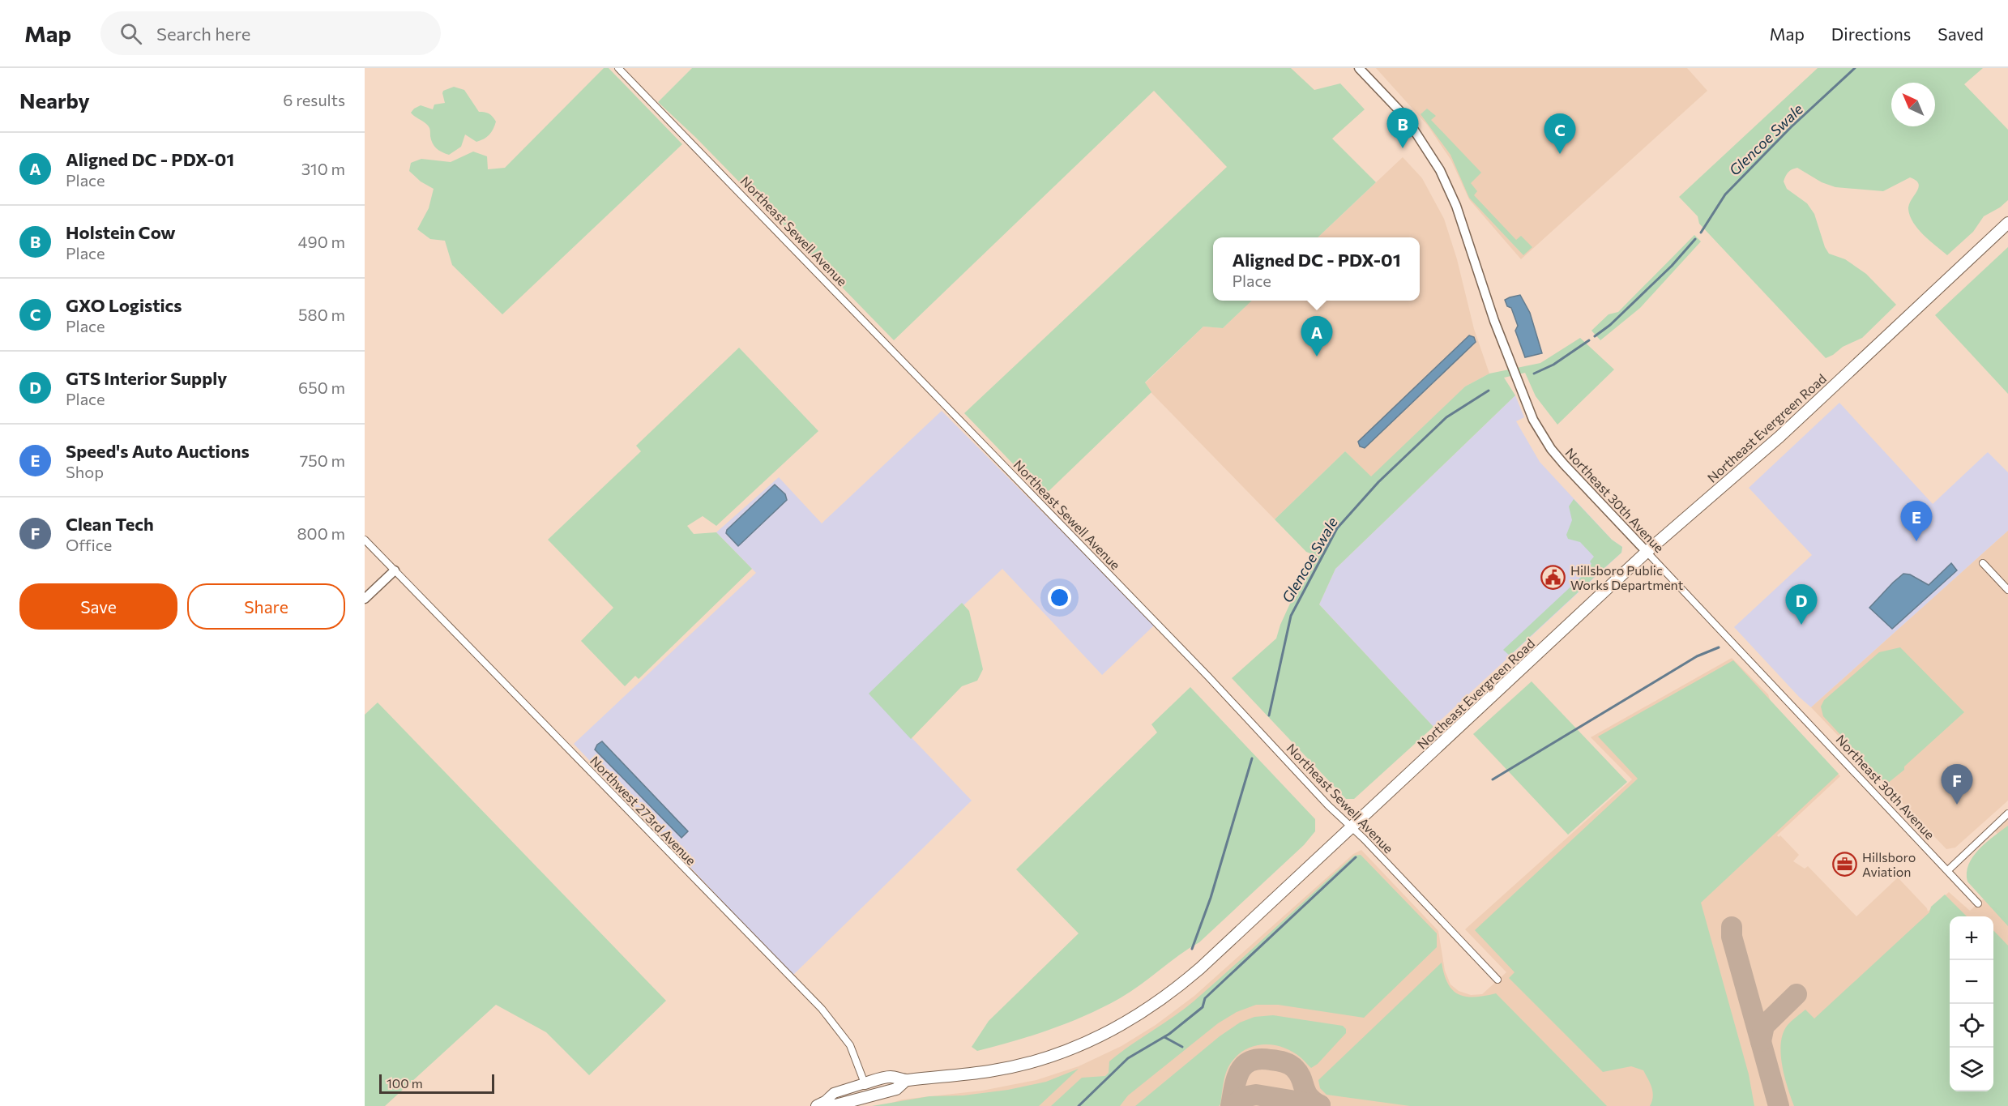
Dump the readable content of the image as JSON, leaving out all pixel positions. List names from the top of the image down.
{
  "streets": {
    "main road": ["Northeast Evergreen Road"],
    "street": ["Northeast Sewell Avenue", "Northeast 30th Avenue", "Northwest 273rd Avenue"]
  },
  "crossings": [
    ["Northeast Sewell Avenue", "Northeast Evergreen Road"],
    ["Northeast Evergreen Road", "Northeast 30th Avenue"],
    ["Northeast Evergreen Road", "Northwest 273rd Avenue"]
  ],
  "water": ["Glencoe Swale"],
  "places": {
    "public building": ["Hillsboro Public Works Department"],
    "office": ["Hillsboro Aviation"]
  },
  "scale_bar": "100 m",
  "north": "top left",
  "page": {
    "header": "Map",
    "search": "Search here",
    "nav": ["Map", "Directions", "Saved"],
    "heading": ["Nearby", "6 results"],
    "pins": [
      "B",
      "C",
      "A",
      "E",
      "D",
      "F"
    ],
    "list": [
      {
        "mark": "A",
        "name": "Aligned DC - PDX-01",
        "note": "Place",
        "value": "310 m"
      },
      {
        "mark": "B",
        "name": "Holstein Cow",
        "note": "Place",
        "value": "490 m"
      },
      {
        "mark": "C",
        "name": "GXO Logistics",
        "note": "Place",
        "value": "580 m"
      },
      {
        "mark": "D",
        "name": "GTS Interior Supply",
        "note": "Place",
        "value": "650 m"
      },
      {
        "mark": "E",
        "name": "Speed's Auto Auctions",
        "note": "Shop",
        "value": "750 m"
      },
      {
        "mark": "F",
        "name": "Clean Tech",
        "note": "Office",
        "value": "800 m"
      }
    ],
    "popup": ["Aligned DC - PDX-01", "Place"],
    "buttons": ["Save", "Share"],
    "map_buttons": ["+", "−"],
    "scale": "100 m"
  }
}
